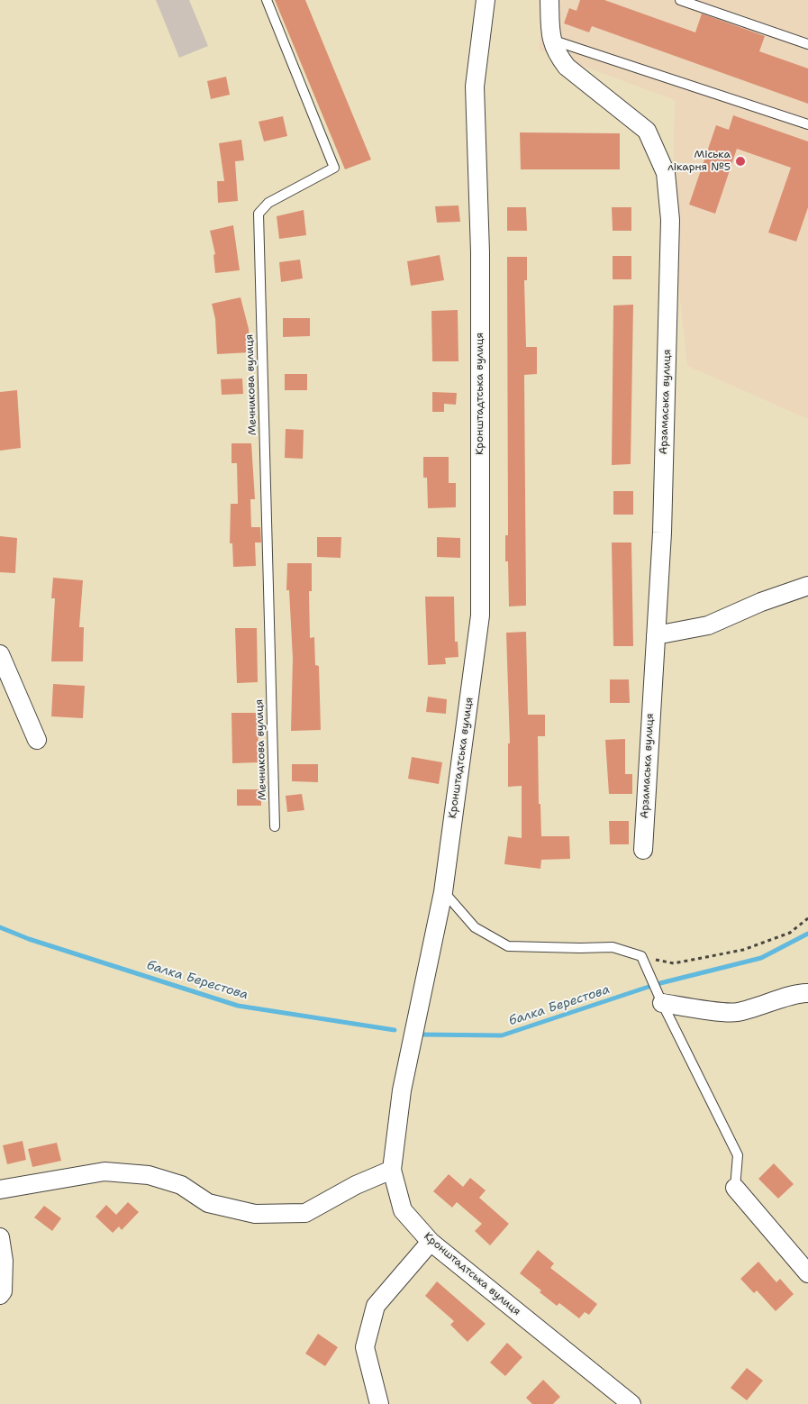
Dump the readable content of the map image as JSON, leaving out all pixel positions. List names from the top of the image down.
{
  "streets": {
    "street": ["Кронштадтська вулиця", "Арзамаська вулиця"],
    "lane": ["Мечникова вулиця"]
  },
  "water": ["балка Берестова"],
  "places": ["Міська лікарня №5"]
}
